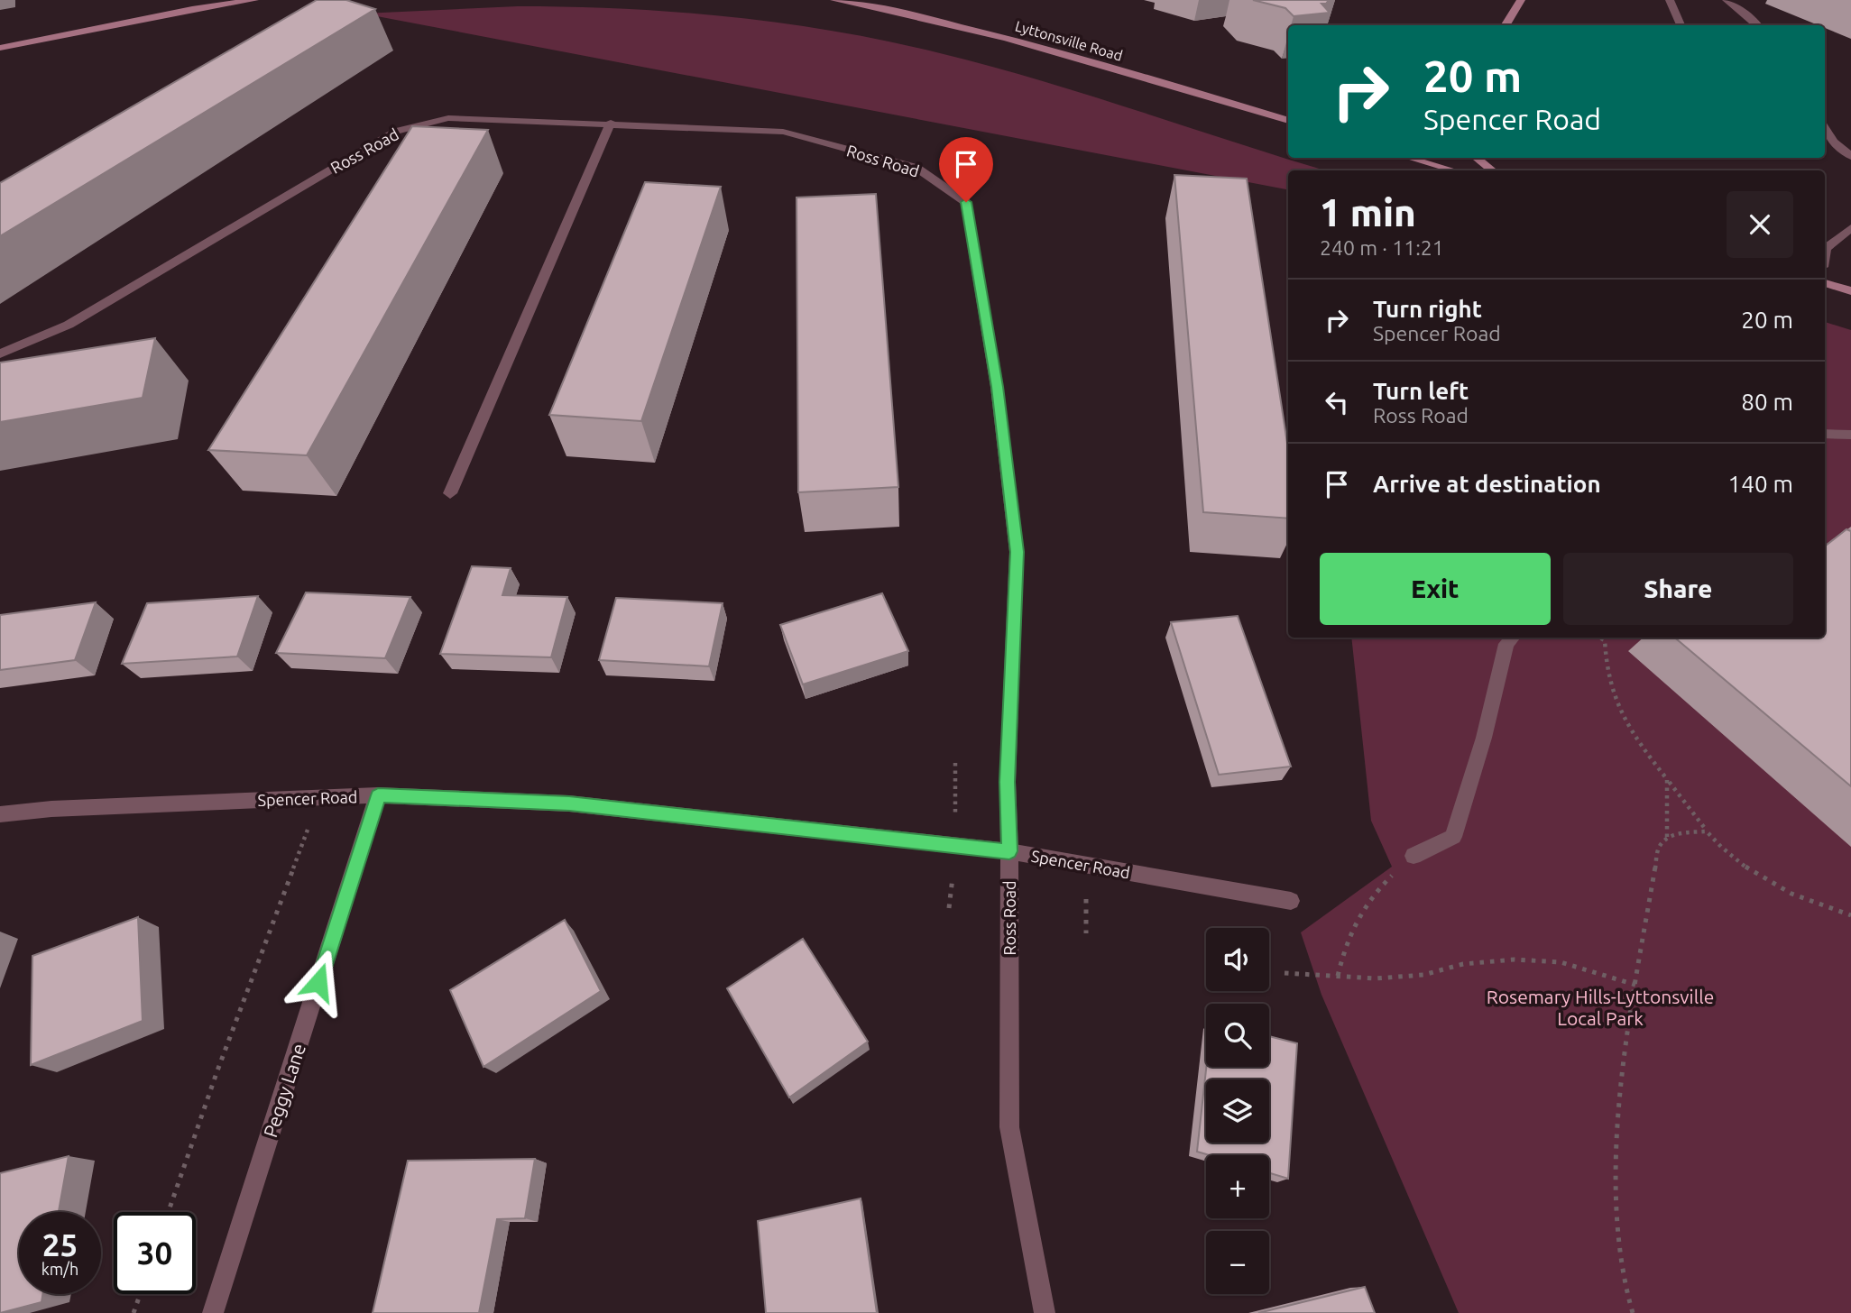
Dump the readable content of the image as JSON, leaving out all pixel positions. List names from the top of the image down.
{
  "streets": {
    "street": [
      "Lyttonsville Road",
      "Ross Road",
      "Spencer Road",
      "Peggy Lane"
    ]
  },
  "crossings": [
    ["Ross Road", "Spencer Road"],
    ["Spencer Road", "Peggy Lane"]
  ],
  "parks": ["Rosemary Hills-Lyttonsville Local Park"],
  "page": {
    "turn": ["20 m", "Spencer Road"],
    "heading": ["1 min", "240 m · 11:21"],
    "list": [
      {
        "name": "Turn right",
        "note": "Spencer Road",
        "value": "20 m"
      },
      {
        "name": "Turn left",
        "note": "Ross Road",
        "value": "80 m"
      },
      {
        "name": "Arrive at destination",
        "value": "140 m"
      }
    ],
    "buttons": ["Exit", "Share"],
    "map_buttons": ["+", "−"],
    "speed": "25 km/h",
    "limit": "30"
  }
}
